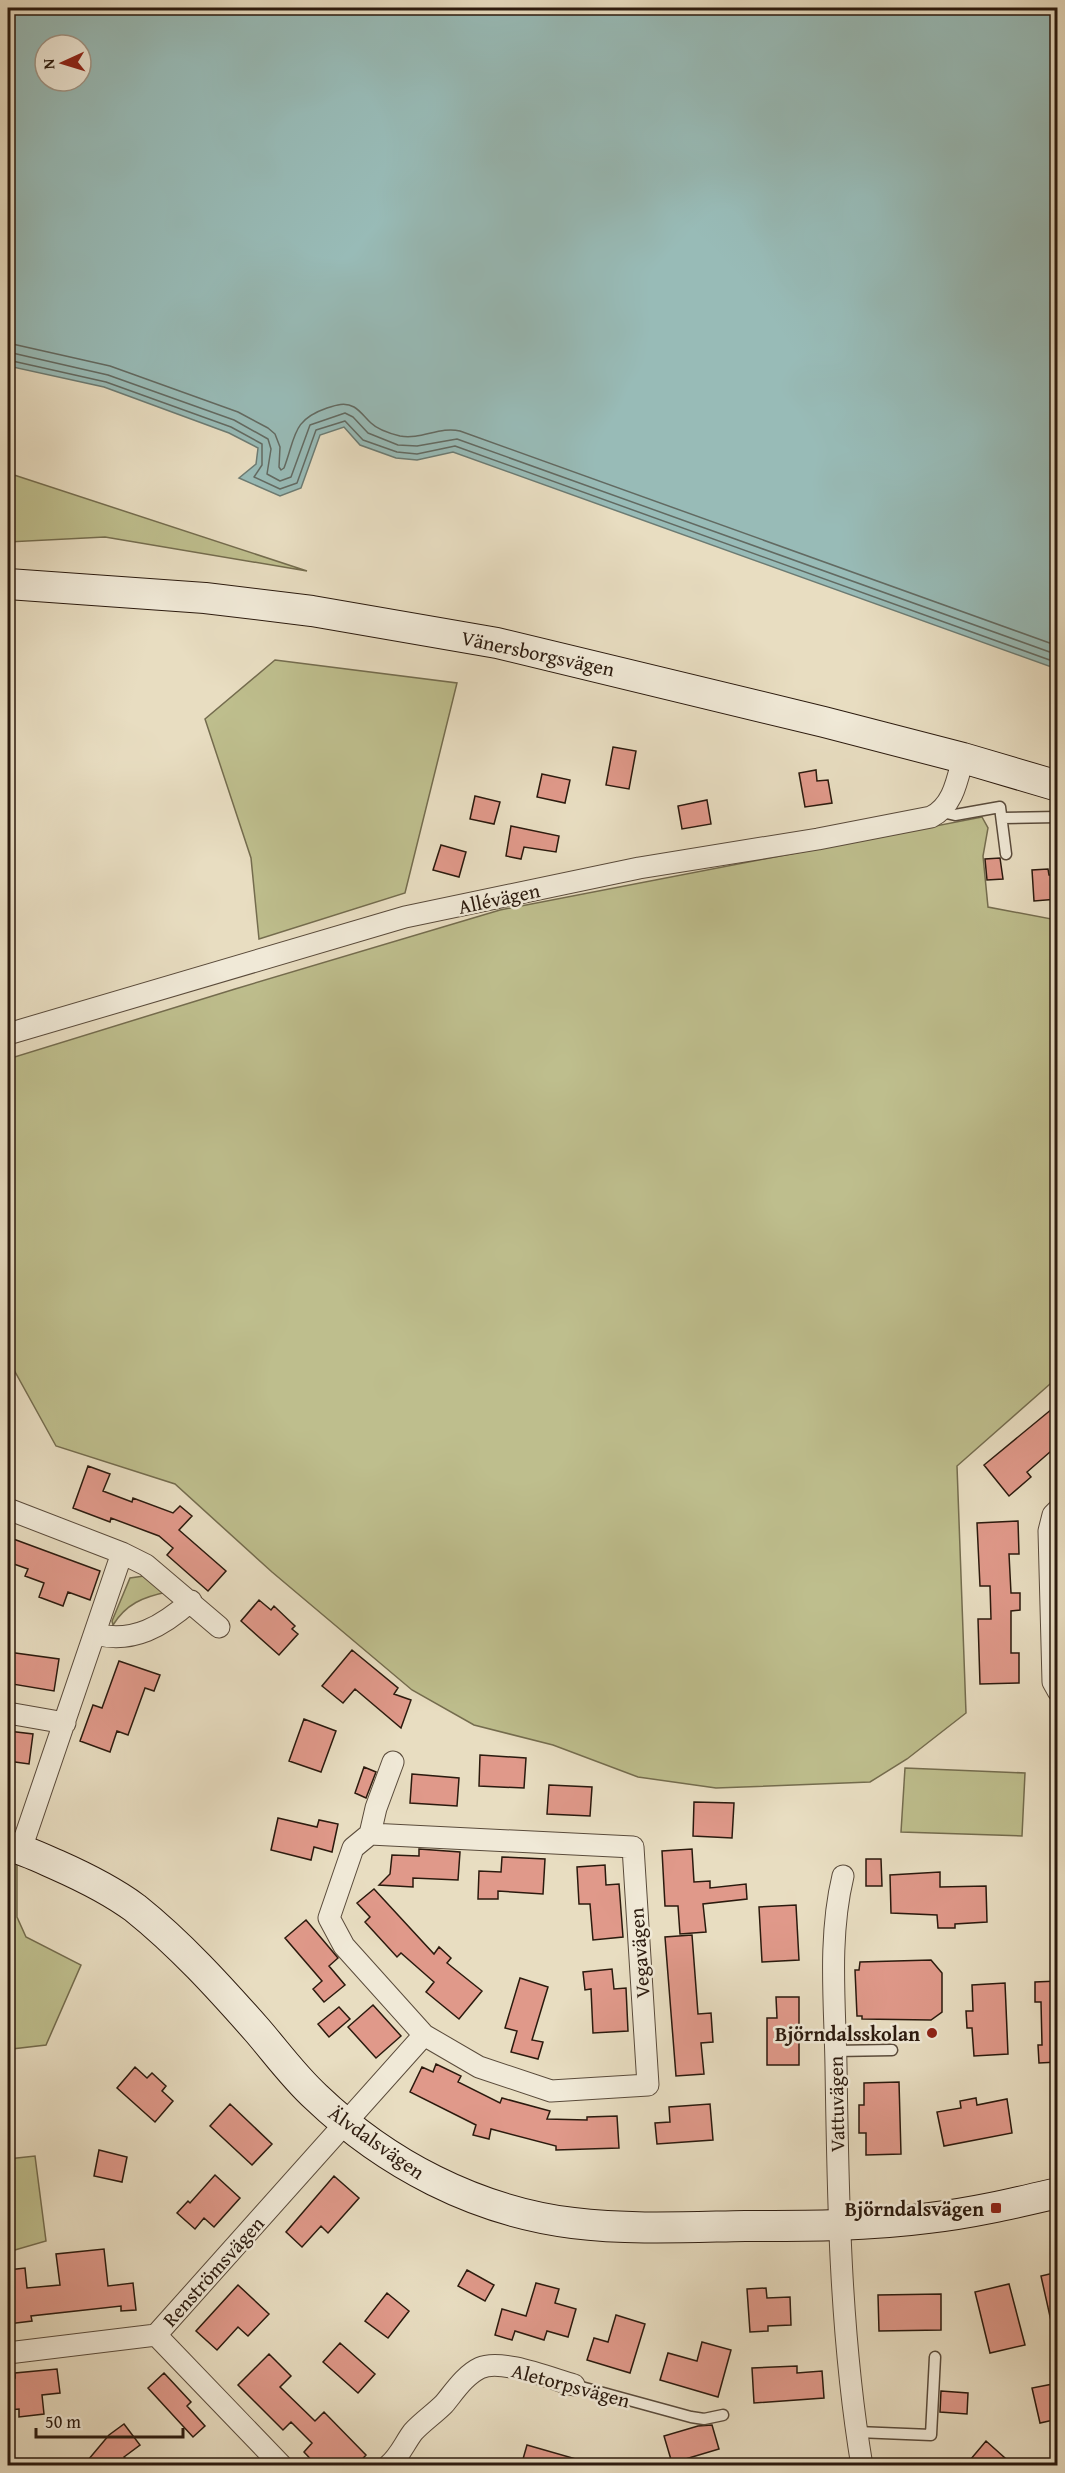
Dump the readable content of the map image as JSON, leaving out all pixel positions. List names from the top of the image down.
{
  "streets": {
    "street": [
      "Vänersborgsvägen",
      "Allévägen",
      "Vegavägen",
      "Vattuvägen",
      "Älvdalsvägen",
      "Renströmsvägen",
      "Aletorpsvägen"
    ]
  },
  "crossings": [
    ["Vattuvägen", "Älvdalsvägen"],
    ["Älvdalsvägen", "Renströmsvägen"]
  ],
  "places": {
    "other": ["Björndalsskolan"],
    "transit": ["Björndalsvägen"]
  },
  "scale_bar": "50 m",
  "north": "left"
}
